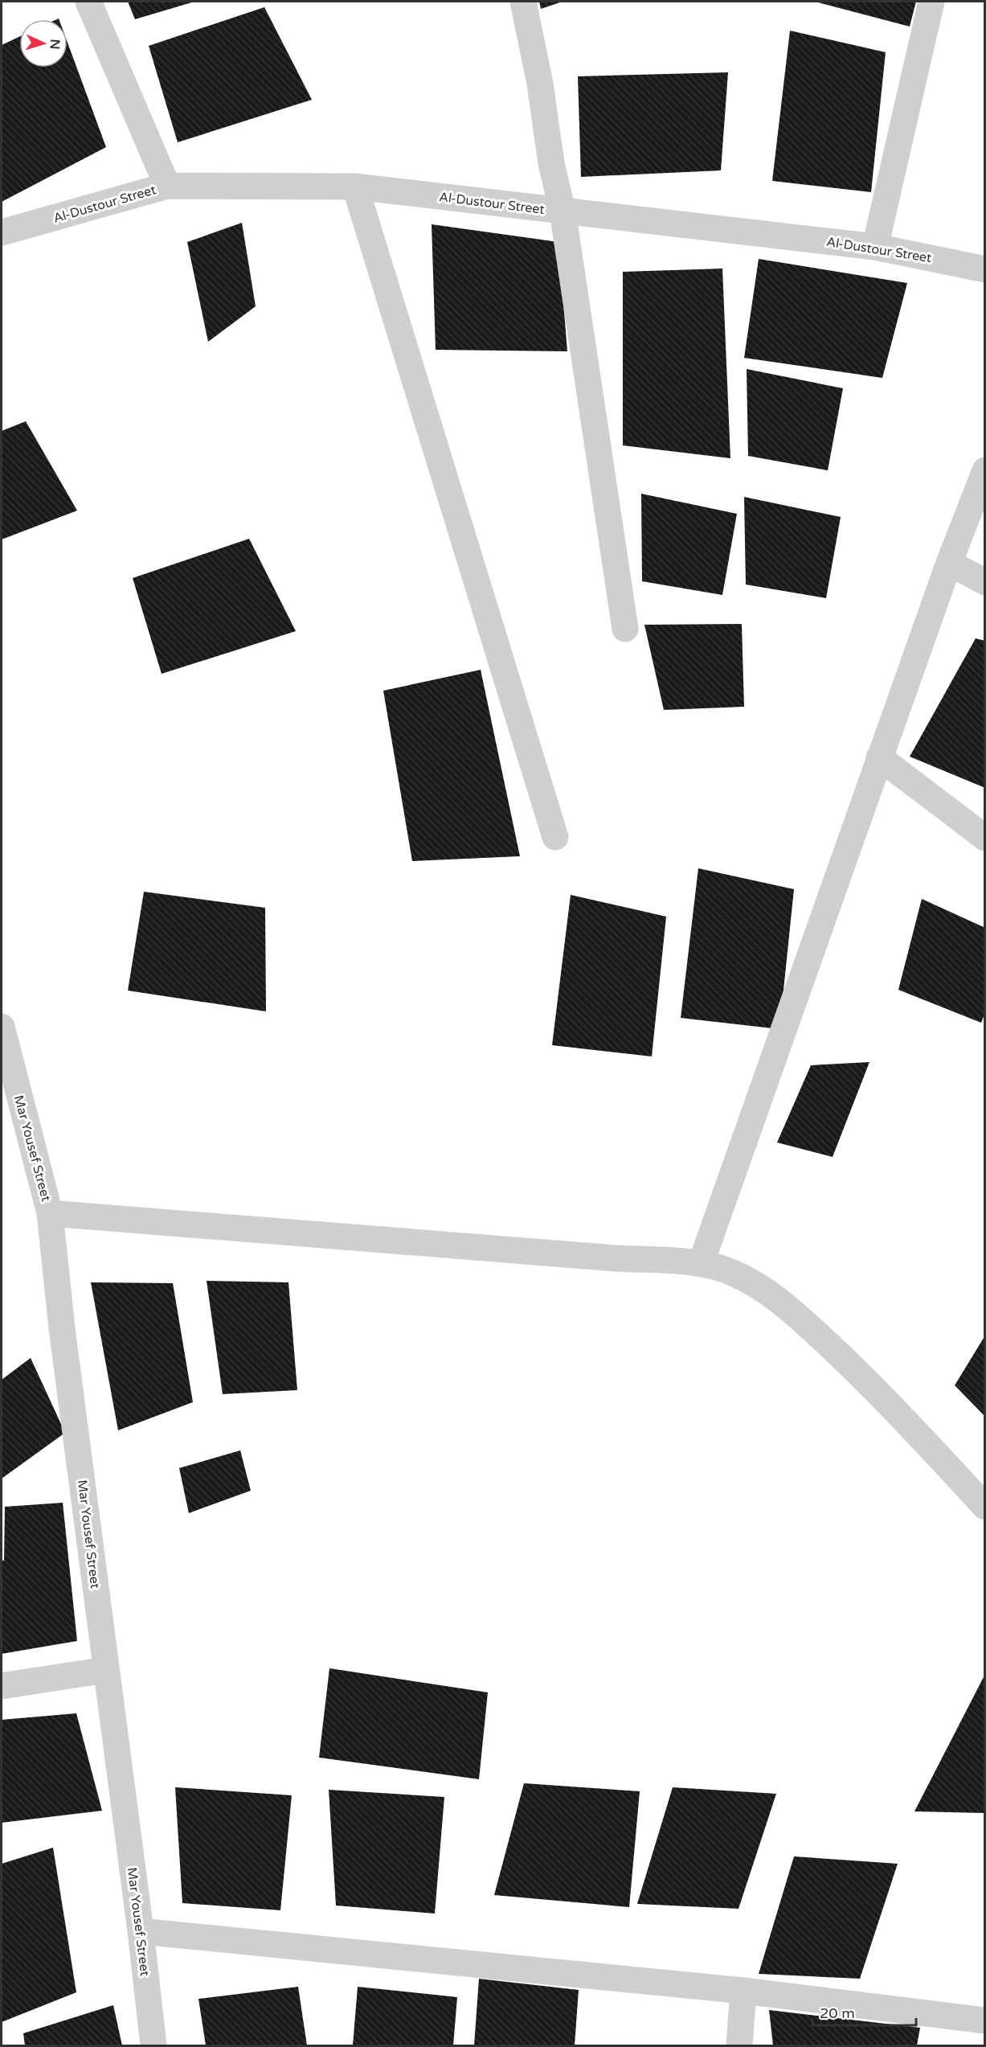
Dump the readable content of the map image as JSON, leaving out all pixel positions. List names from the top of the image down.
{
  "streets": {
    "street": ["Al-Dustour Street", "Mar Yousef Street"]
  },
  "scale_bar": "20 m",
  "north": "right"
}
